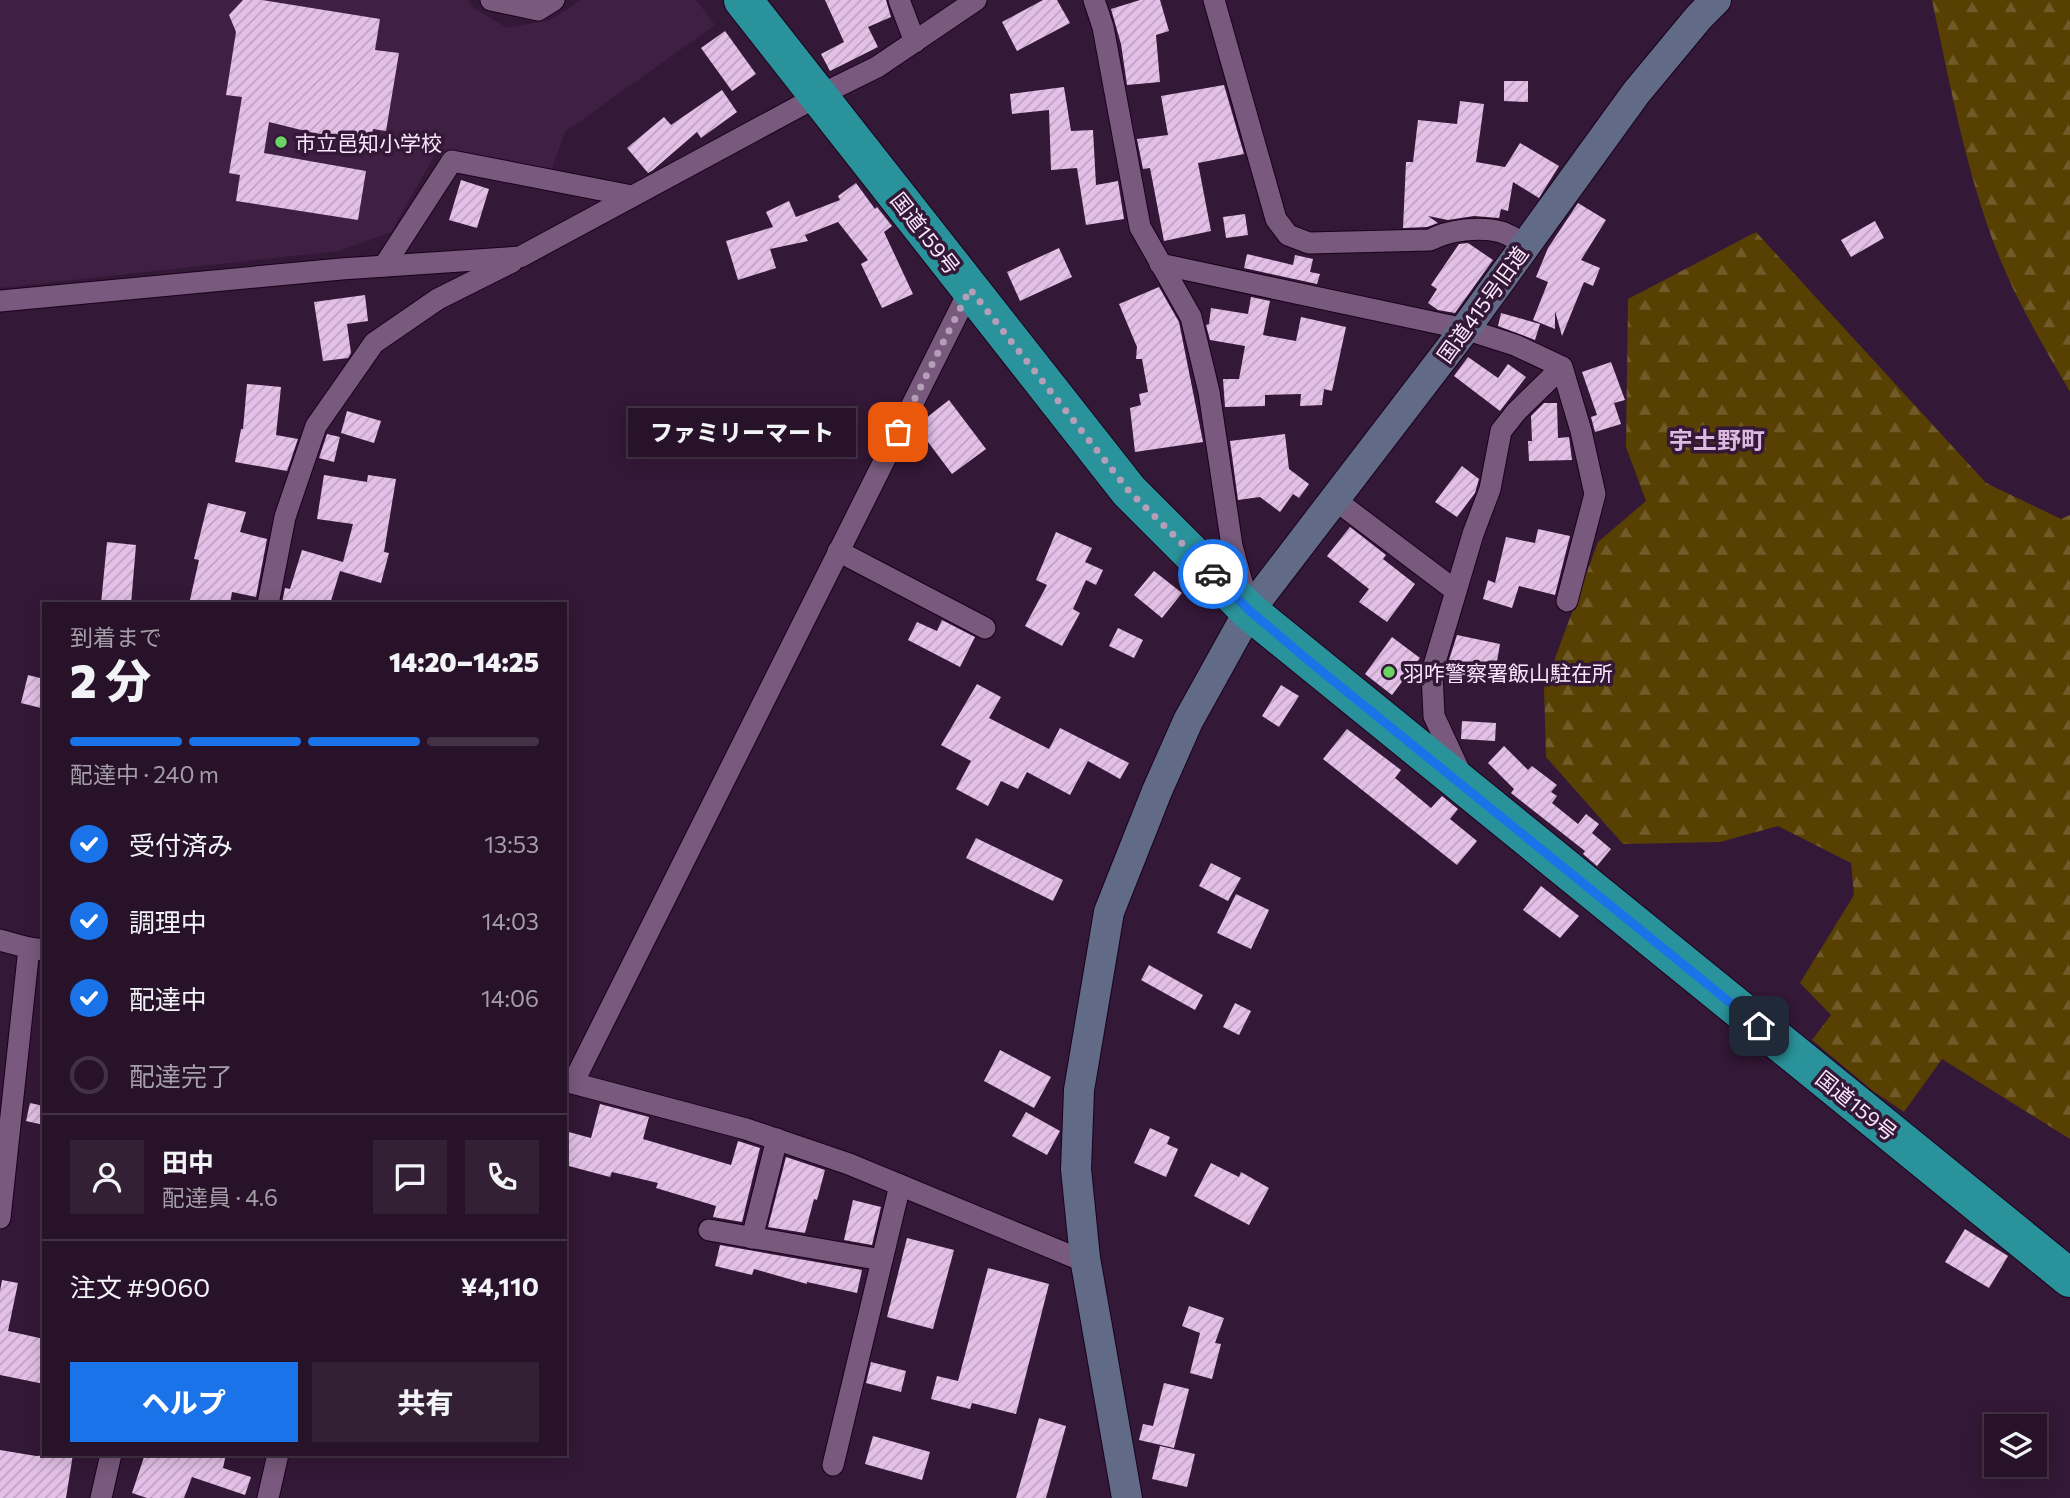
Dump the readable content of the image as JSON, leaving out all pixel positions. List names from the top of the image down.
{
  "streets": {
    "highway": ["国道159号"],
    "street": ["国道415号旧道"]
  },
  "crossings": [
    ["国道159号", "国道415号旧道"]
  ],
  "districts": ["宇土野町"],
  "places": ["市立邑知小学校", "ファミリーマート", "羽咋警察署飯山駐在所"],
  "page": {
    "bubble": "ファミリーマート",
    "heading": ["2 分", "到着まで", "14:20–14:25"],
    "panel": [
      "田中",
      "配達員 · 4.6",
      "注文 #9060",
      "¥4,110"
    ],
    "bar": "配達中 · 240 m",
    "list": [
      ["受付済み", "13:53"],
      ["調理中", "14:03"],
      ["配達中", "14:06"],
      "配達完了"
    ],
    "buttons": ["ヘルプ", "共有"]
  }
}
